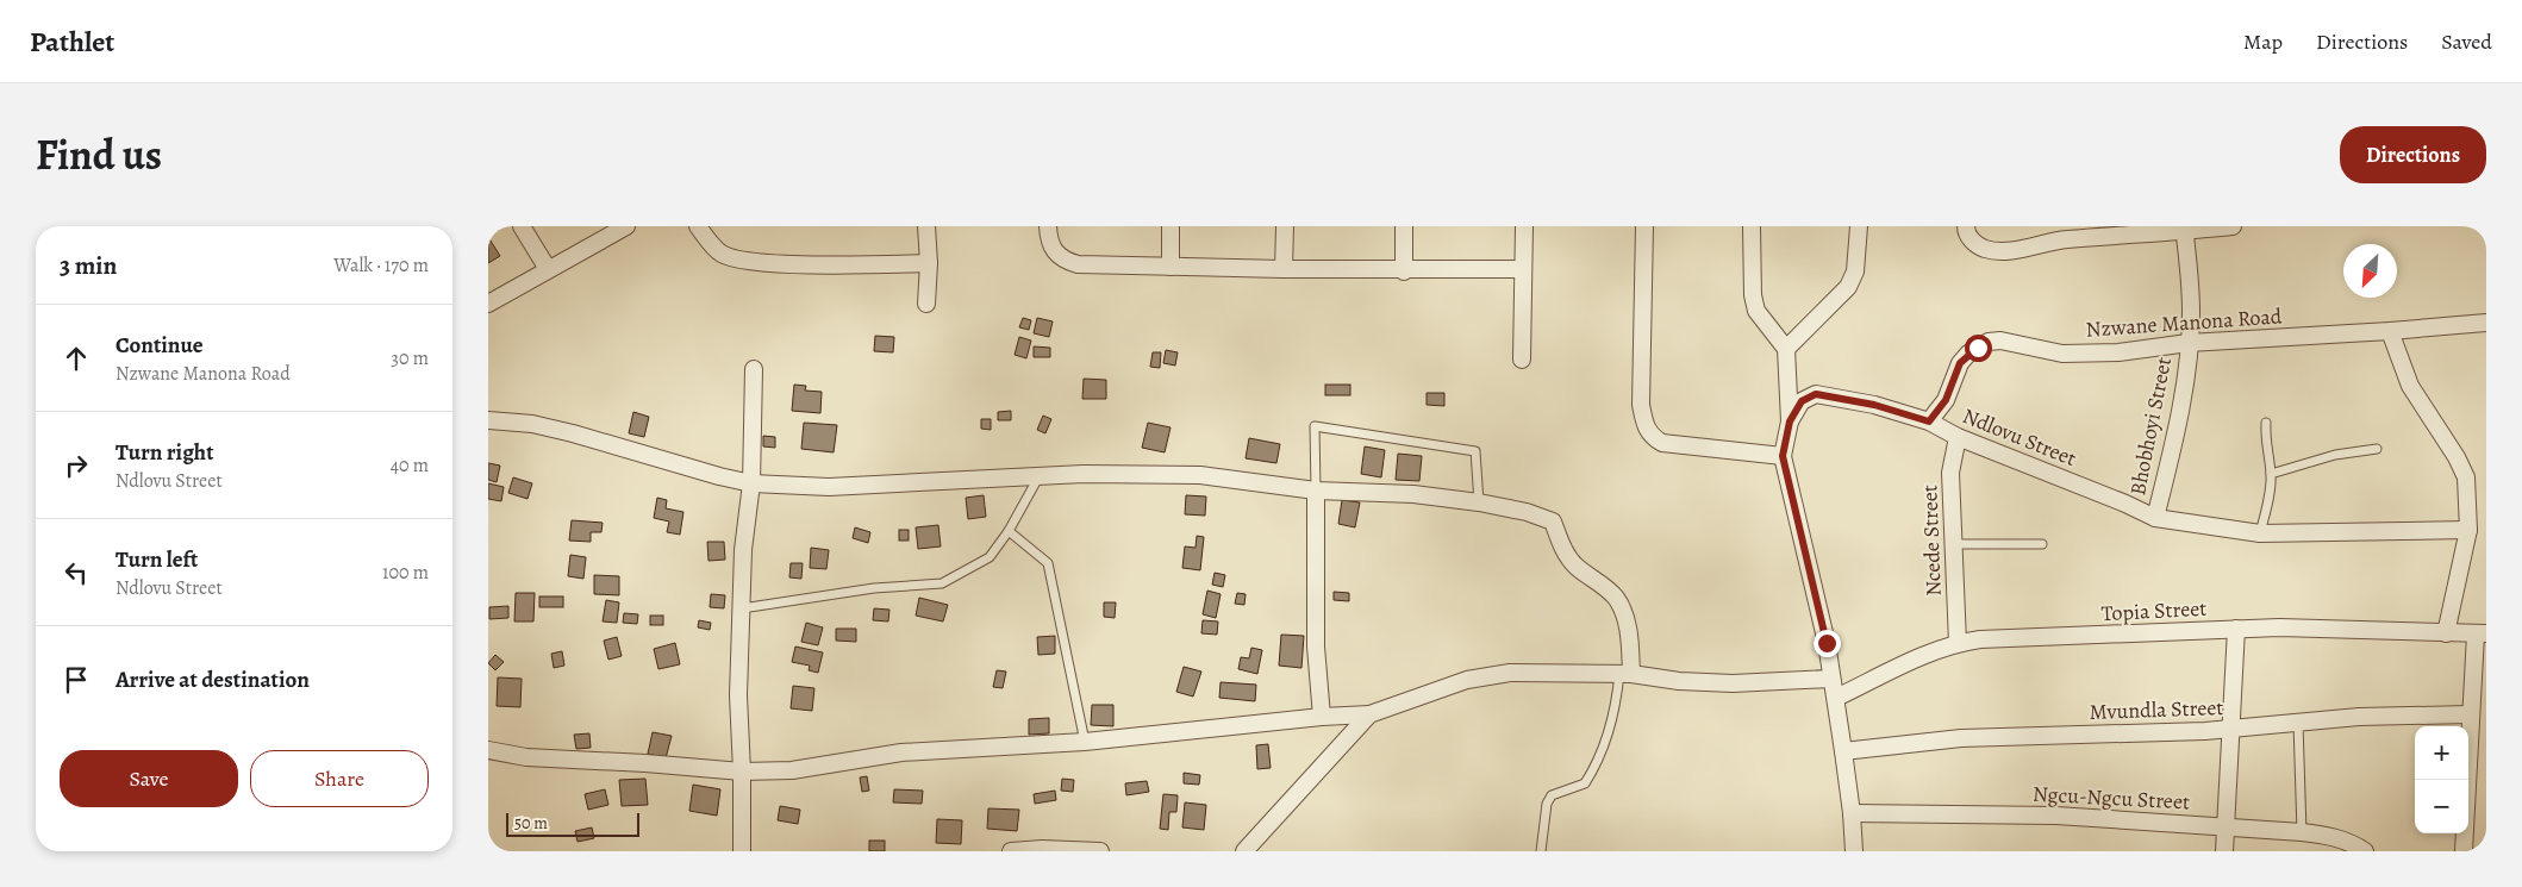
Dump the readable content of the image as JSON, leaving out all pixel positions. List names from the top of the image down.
{
  "streets": {
    "street": [
      "Nzwane Manona Road",
      "Bhobhoyi Street",
      "Ndlovu Street",
      "Ncede Street",
      "Topia Street",
      "Mvundla Street",
      "Ngcu-Ngcu Street"
    ]
  },
  "crossings": [
    ["Nzwane Manona Road", "Bhobhoyi Street"],
    ["Nzwane Manona Road", "Ndlovu Street"],
    ["Bhobhoyi Street", "Ndlovu Street"],
    ["Ndlovu Street", "Ncede Street"],
    ["Ndlovu Street", "Topia Street"],
    ["Ndlovu Street", "Mvundla Street"],
    ["Ndlovu Street", "Ngcu-Ngcu Street"],
    ["Ncede Street", "Topia Street"]
  ],
  "scale_bar": "50 m",
  "north": "bottom left",
  "page": {
    "header": "Pathlet",
    "nav": ["Map", "Directions", "Saved"],
    "title": "Find us",
    "buttons": [
      "Directions",
      ["Save", "Share"]
    ],
    "heading": ["3 min", "Walk · 170 m"],
    "list": [
      ["Continue", "Nzwane Manona Road", "30 m"],
      ["Turn right", "Ndlovu Street", "40 m"],
      ["Turn left", "Ndlovu Street", "100 m"],
      "Arrive at destination"
    ],
    "map_buttons": ["+", "−"],
    "scale": "50 m"
  }
}
